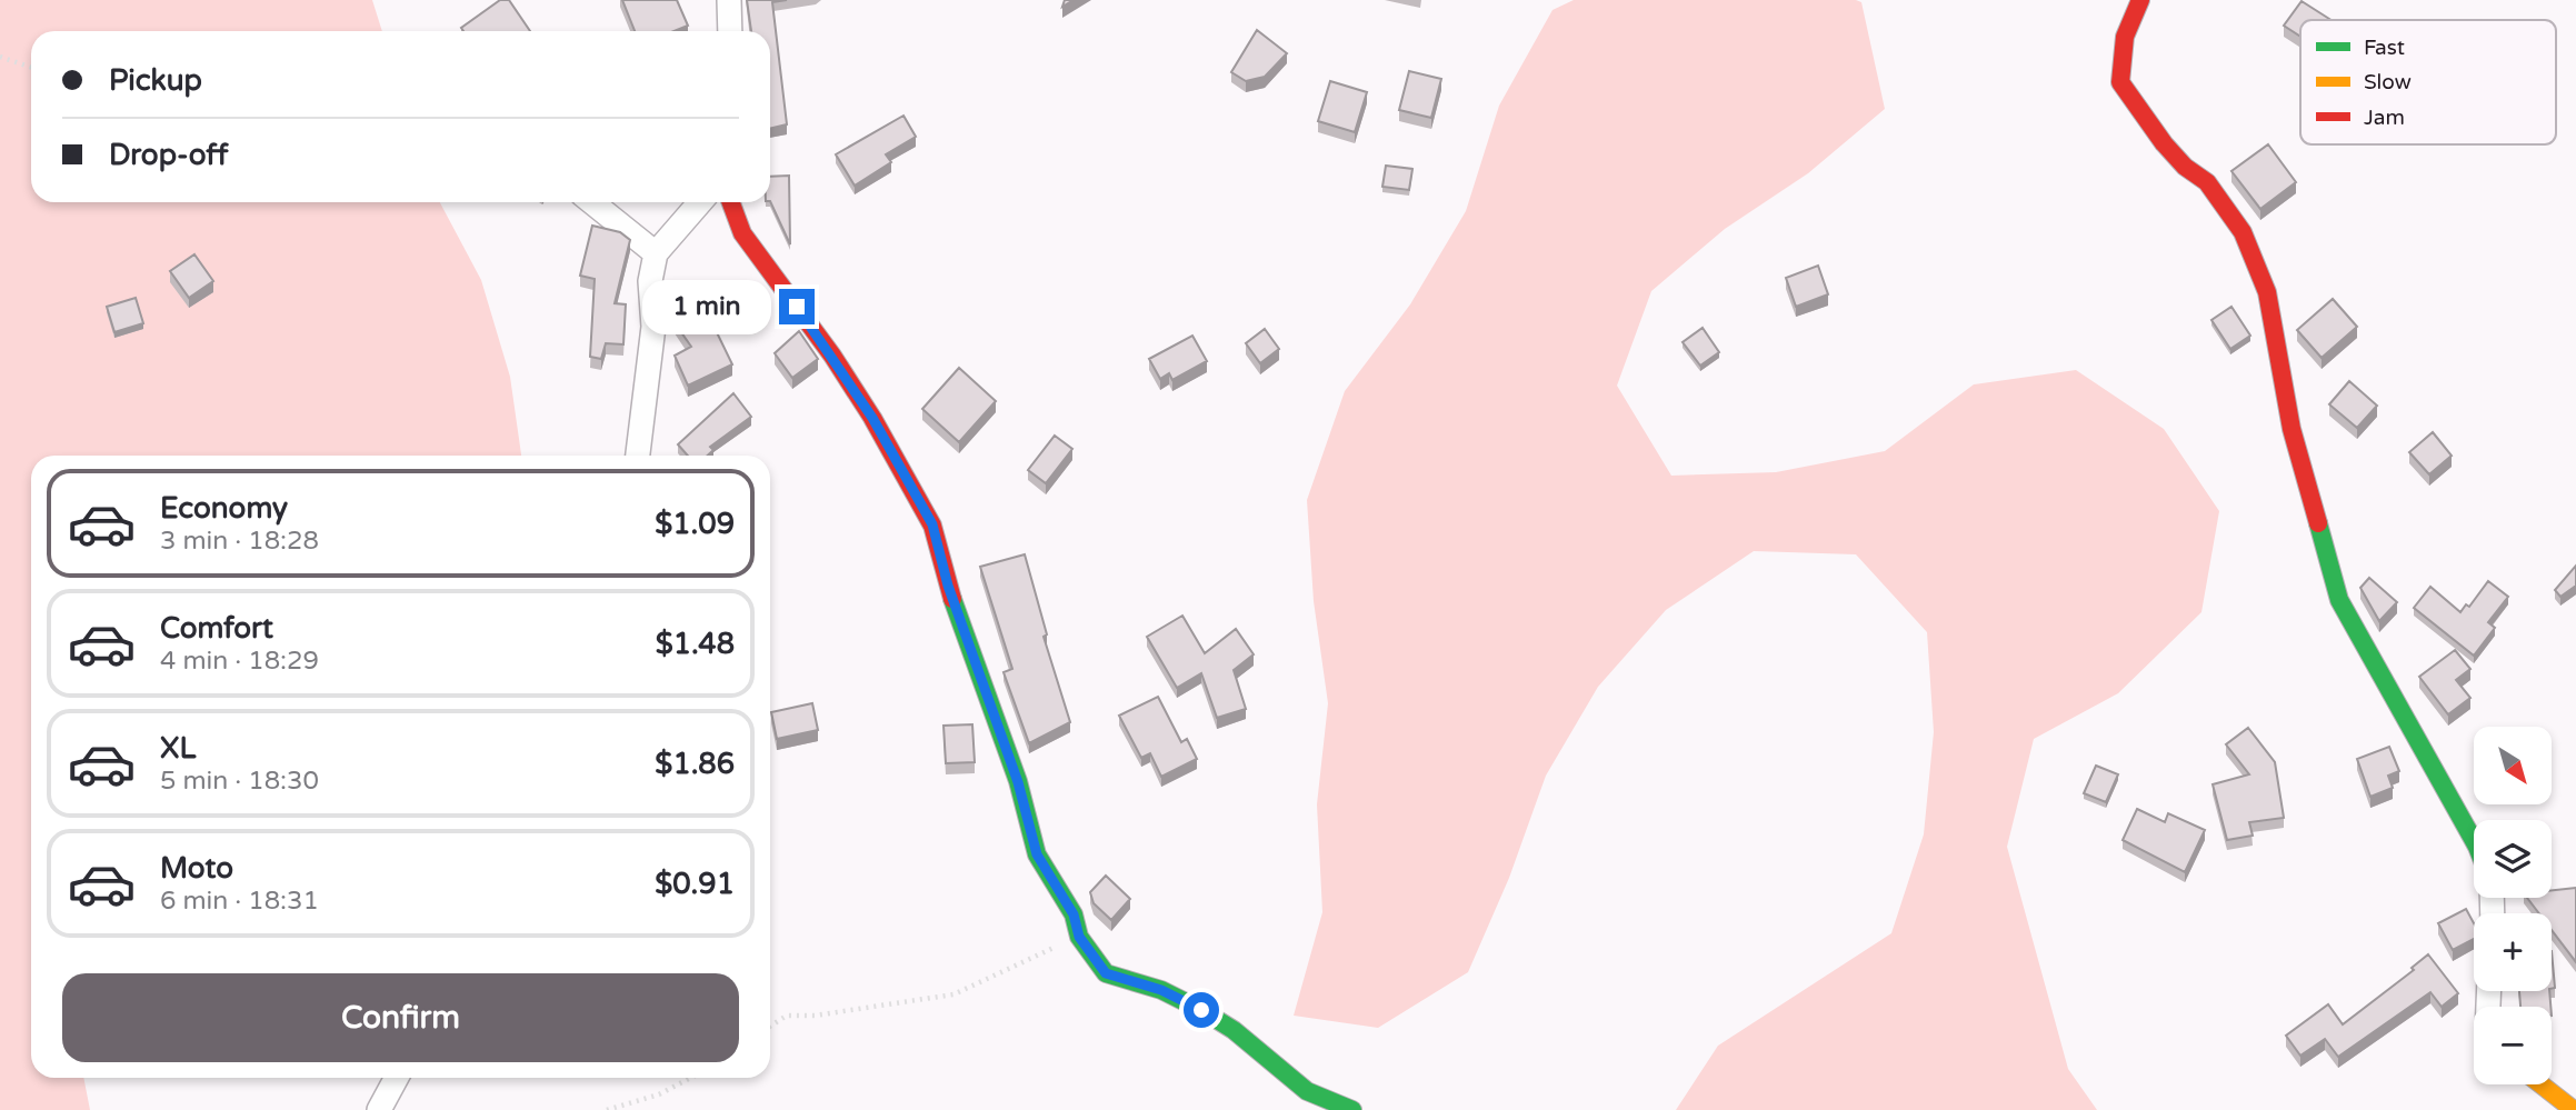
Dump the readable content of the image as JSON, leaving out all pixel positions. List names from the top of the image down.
{
  "legend": ["Fast", "Slow", "Jam"],
  "north": "bottom right",
  "page": {
    "banner": ["Pickup", "Drop-off"],
    "bubble": "1 min",
    "list": [
      {
        "name": "Economy",
        "note": "3 min · 18:28",
        "value": "$1.09"
      },
      {
        "name": "Comfort",
        "note": "4 min · 18:29",
        "value": "$1.48"
      },
      {
        "name": "XL",
        "note": "5 min · 18:30",
        "value": "$1.86"
      },
      {
        "name": "Moto",
        "note": "6 min · 18:31",
        "value": "$0.91"
      }
    ],
    "map_buttons": ["+", "−"],
    "buttons": "Confirm"
  }
}
